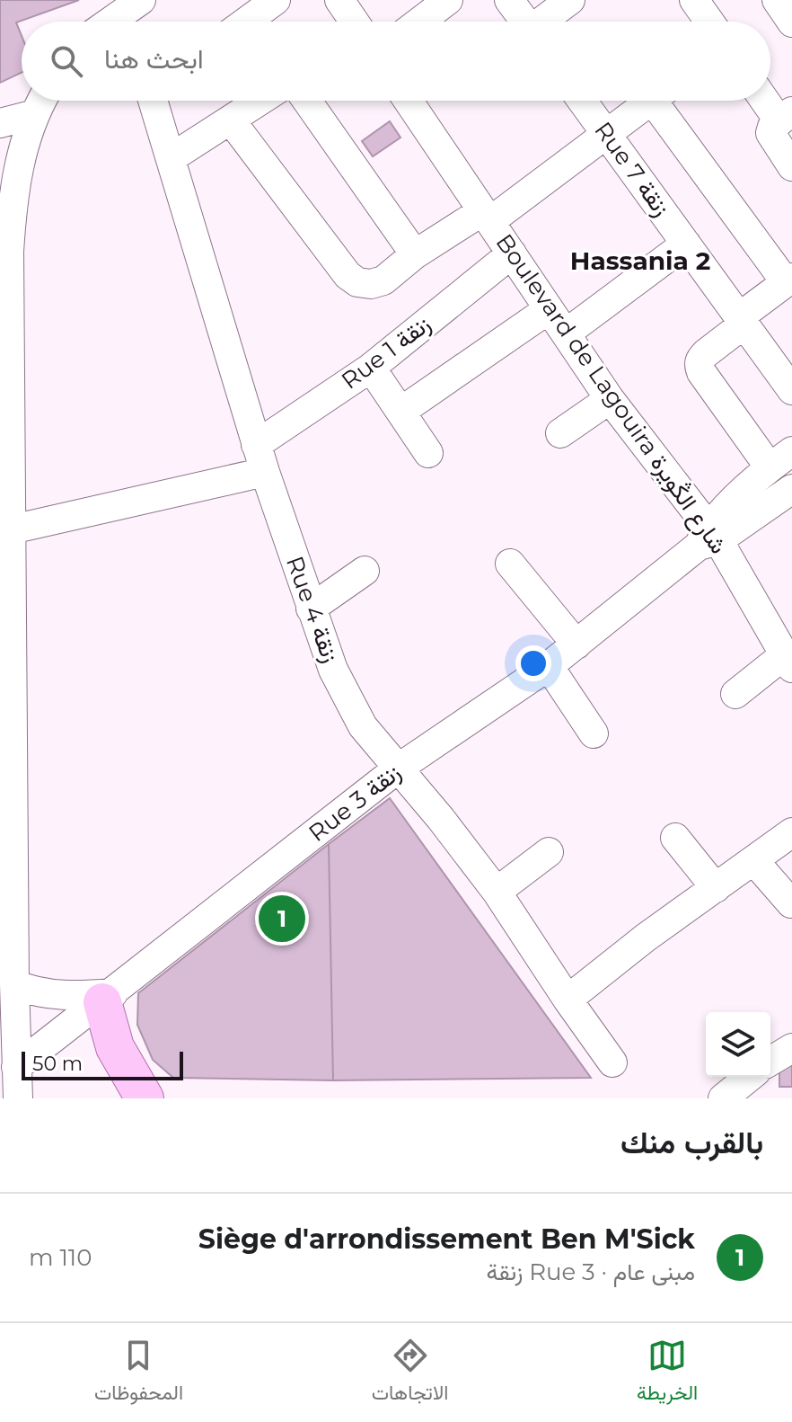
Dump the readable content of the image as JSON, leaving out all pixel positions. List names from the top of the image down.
{
  "streets": {
    "street": [
      "Rue 7 زنقة",
      "Rue 1 زنقة",
      "Boulevard de Lagouira شارع الڭويرة",
      "Rue 4 زنقة",
      "Rue 3 زنقة"
    ]
  },
  "crossings": [
    ["Rue 1 زنقة", "Boulevard de Lagouira شارع الڭويرة"],
    ["Rue 1 زنقة", "Rue 4 زنقة"],
    ["Boulevard de Lagouira شارع الڭويرة", "Rue 3 زنقة"],
    ["Rue 4 زنقة", "Rue 3 زنقة"]
  ],
  "districts": ["Hassania 2"],
  "scale_bar": "50 m",
  "page": {
    "search": "ابحث هنا",
    "pins": "1",
    "scale": "50 m",
    "heading": "بالقرب منك",
    "list": [
      {
        "mark": "1",
        "name": "Siège d'arrondissement Ben M'Sick",
        "note": "مبنى عام · Rue 3 زنقة",
        "value": "110 m"
      }
    ],
    "nav": ["الخريطة", "الاتجاهات", "المحفوظات"]
  }
}
